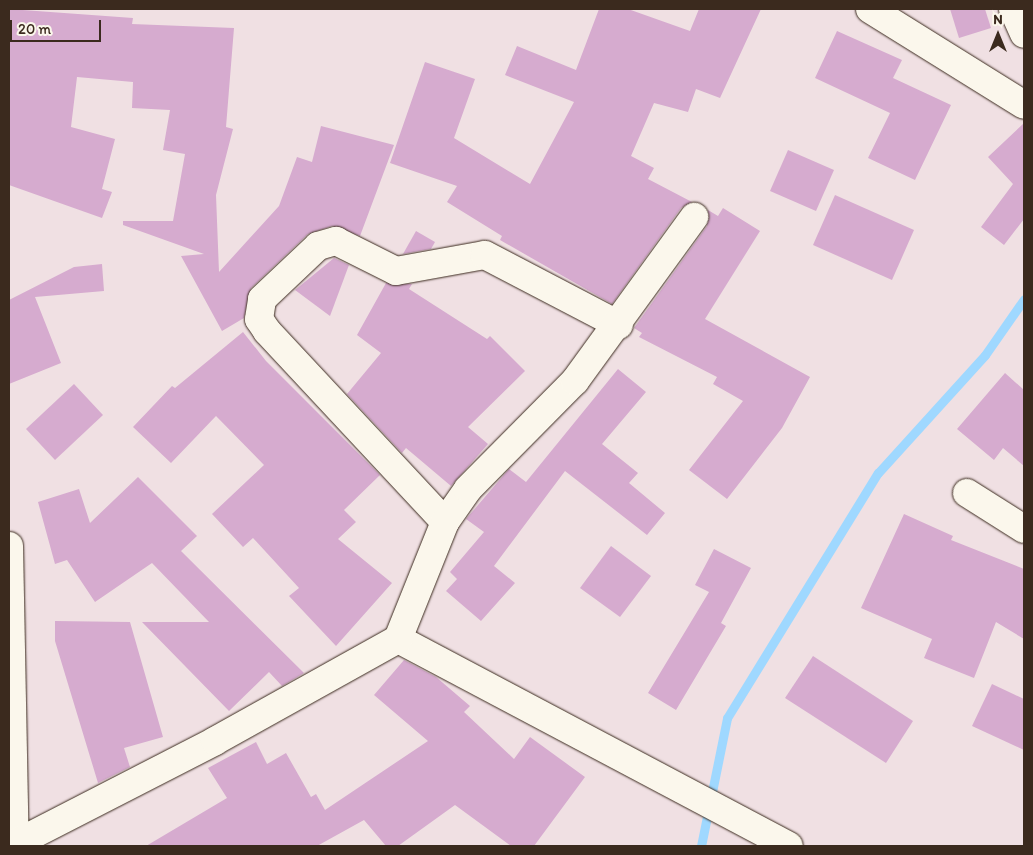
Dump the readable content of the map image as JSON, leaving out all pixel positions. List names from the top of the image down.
{
  "scale_bar": "20 m",
  "north": "top"
}
